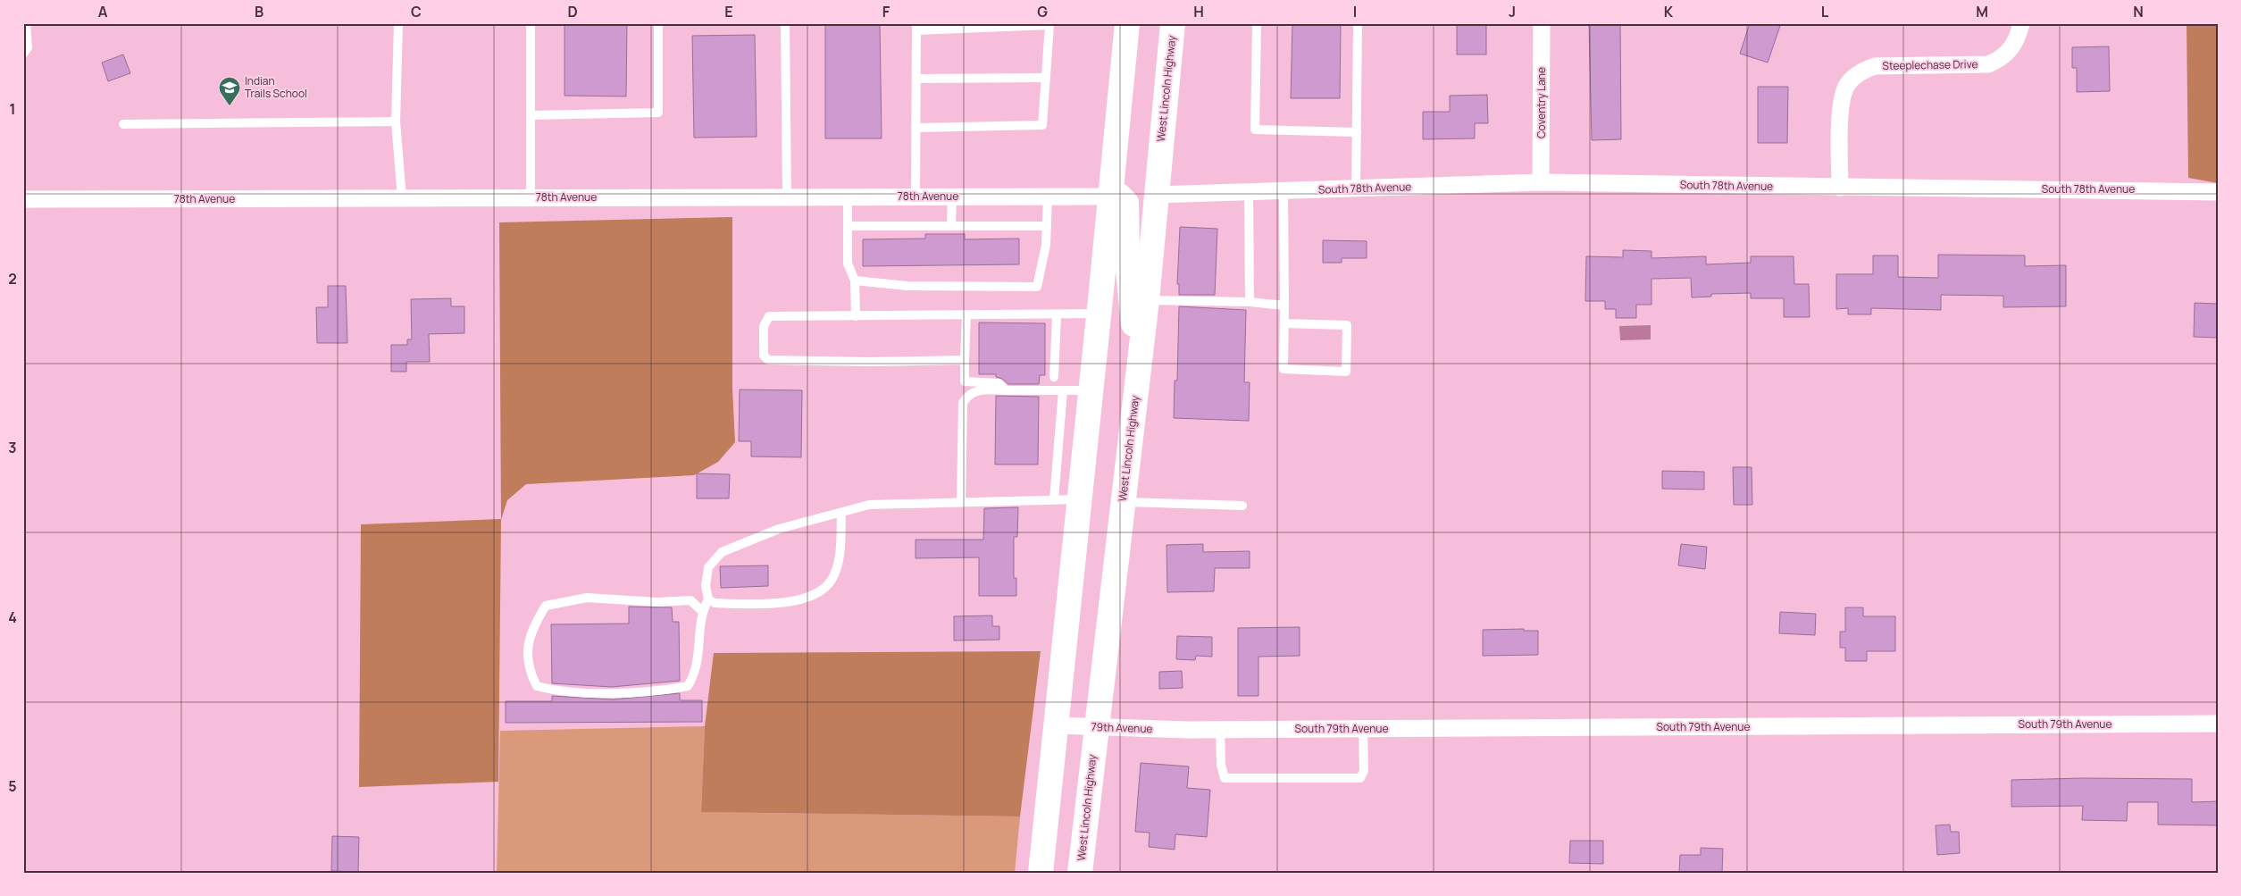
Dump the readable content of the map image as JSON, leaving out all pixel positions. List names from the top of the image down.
{
  "streets": {
    "main road": ["West Lincoln Highway"],
    "street": [
      "Steeplechase Drive",
      "Coventry Lane",
      "South 78th Avenue",
      "78th Avenue",
      "South 79th Avenue",
      "79th Avenue"
    ]
  },
  "crossings": [
    ["Steeplechase Drive", "South 78th Avenue"],
    ["West Lincoln Highway", "79th Avenue"],
    ["Coventry Lane", "South 78th Avenue"],
    ["South 79th Avenue", "79th Avenue"]
  ],
  "places": {
    "school or university": ["Indian Trails School"]
  },
  "grid": {
    "columns": [
      "A",
      "B",
      "C",
      "D",
      "E",
      "F",
      "G",
      "H",
      "I",
      "J",
      "K",
      "L",
      "M",
      "N"
    ],
    "rows": [
      "1",
      "2",
      "3",
      "4",
      "5"
    ]
  }
}
